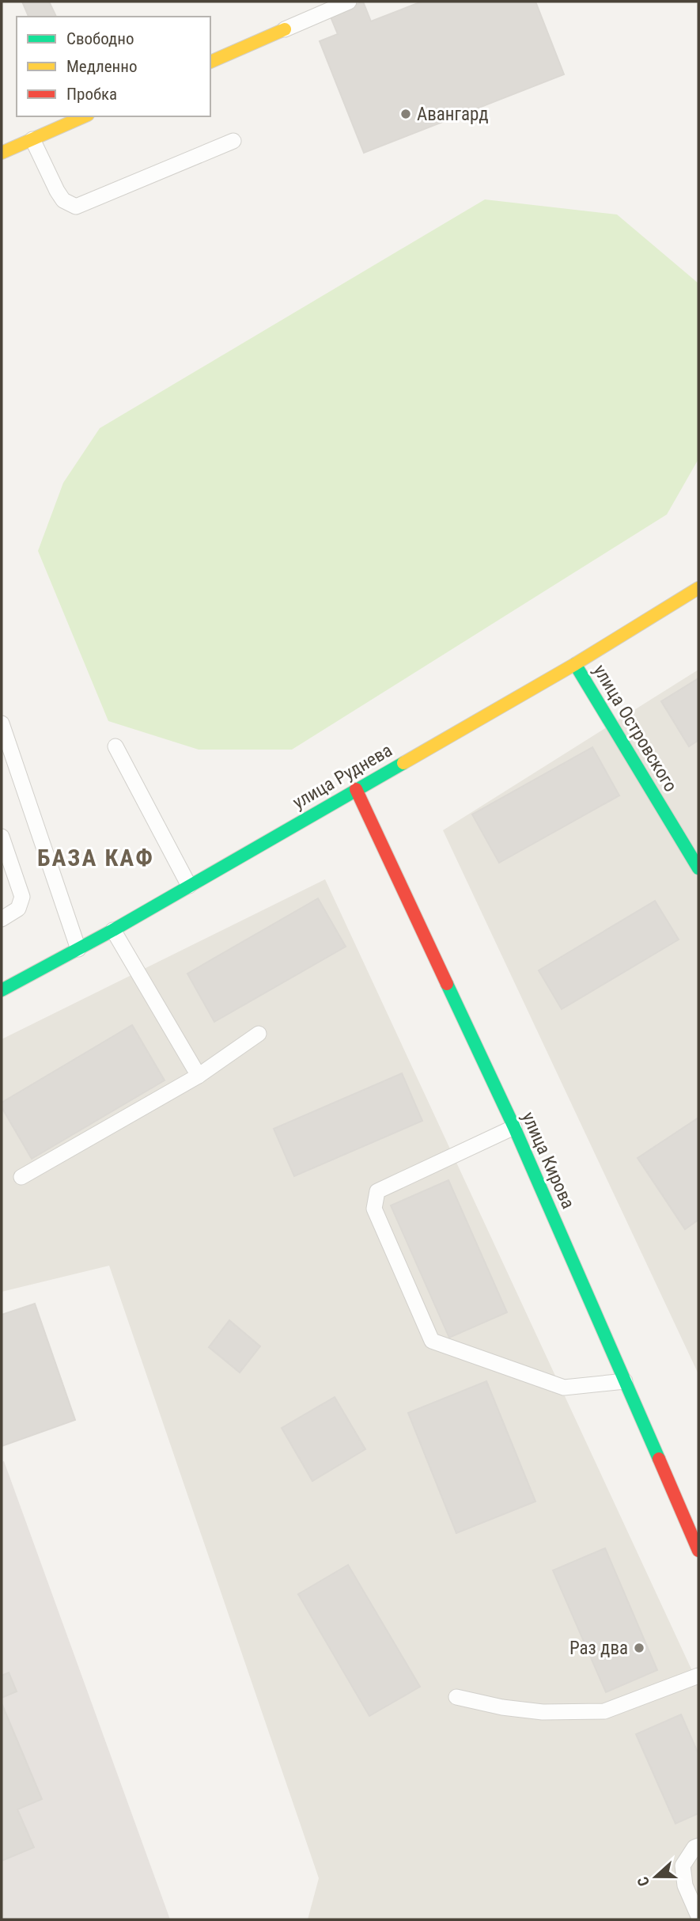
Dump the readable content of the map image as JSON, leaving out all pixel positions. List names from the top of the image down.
{
  "streets": {
    "street": ["улица Островского", "улица Руднева", "улица Кирова"]
  },
  "crossings": [
    ["улица Островского", "улица Руднева"],
    ["улица Руднева", "улица Кирова"]
  ],
  "districts": ["БАЗА КАФ"],
  "places": ["Авангард", "Раз два"],
  "legend": ["Свободно", "Медленно", "Пробка"],
  "north": "left"
}
